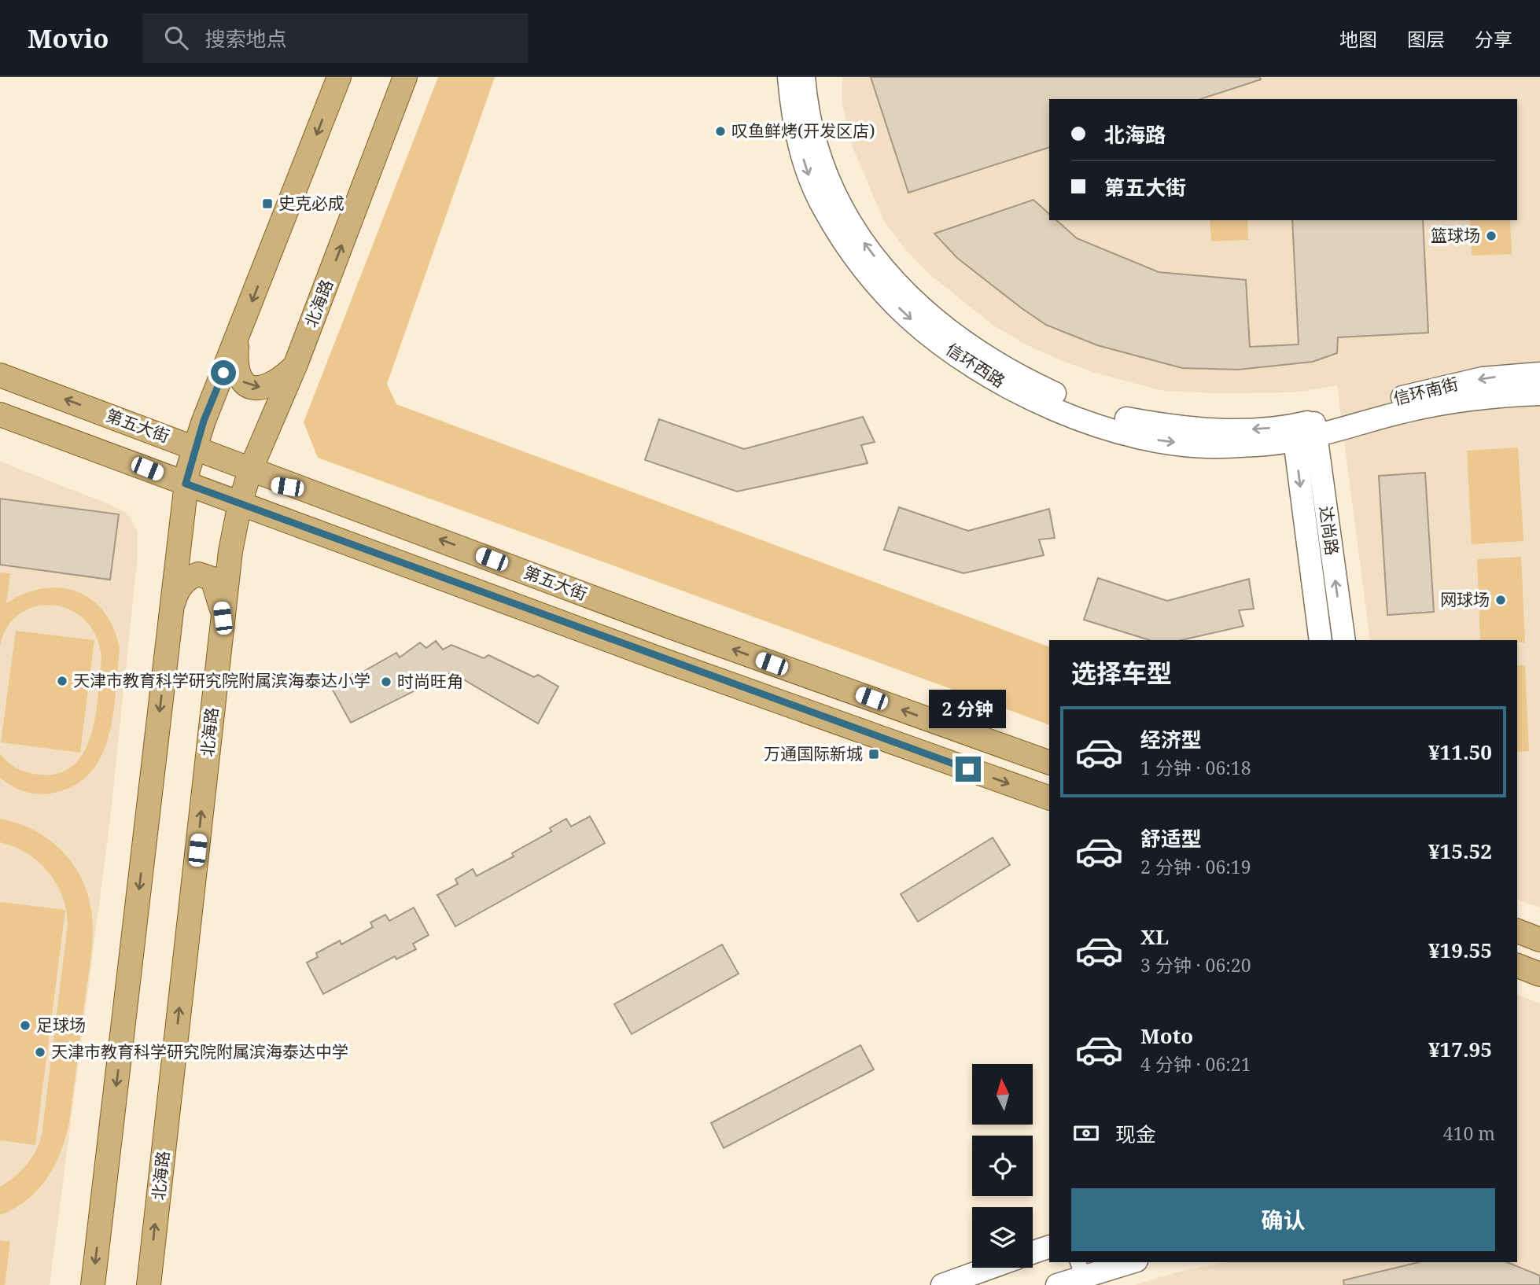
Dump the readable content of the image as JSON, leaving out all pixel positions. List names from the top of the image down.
{
  "streets": {
    "main road": ["北海路", "第五大街"],
    "street": ["信环西路", "信环南街", "达尚路"]
  },
  "crossings": [
    ["北海路", "第五大街"],
    ["信环西路", "信环南街"],
    ["信环西路", "达尚路"],
    ["信环南街", "达尚路"]
  ],
  "places": {
    "other": [
      "叹鱼鲜烤(开发区店)",
      "篮球场",
      "网球场",
      "天津市教育科学研究院附属滨海泰达小学",
      "时尚旺角",
      "足球场",
      "天津市教育科学研究院附属滨海泰达中学"
    ],
    "transit": ["史克必成", "万通国际新城"]
  },
  "north": "top",
  "page": {
    "header": "Movio",
    "search": "搜索地点",
    "nav": ["地图", "图层", "分享"],
    "banner": ["北海路", "第五大街"],
    "heading": "选择车型",
    "bubble": "2 分钟",
    "list": [
      {
        "name": "经济型",
        "note": "1 分钟 · 06:18",
        "value": "¥11.50"
      },
      {
        "name": "舒适型",
        "note": "2 分钟 · 06:19",
        "value": "¥15.52"
      },
      {
        "name": "XL",
        "note": "3 分钟 · 06:20",
        "value": "¥19.55"
      },
      {
        "name": "Moto",
        "note": "4 分钟 · 06:21",
        "value": "¥17.95"
      }
    ],
    "pay": ["现金", "410 m"],
    "buttons": "确认"
  }
}
